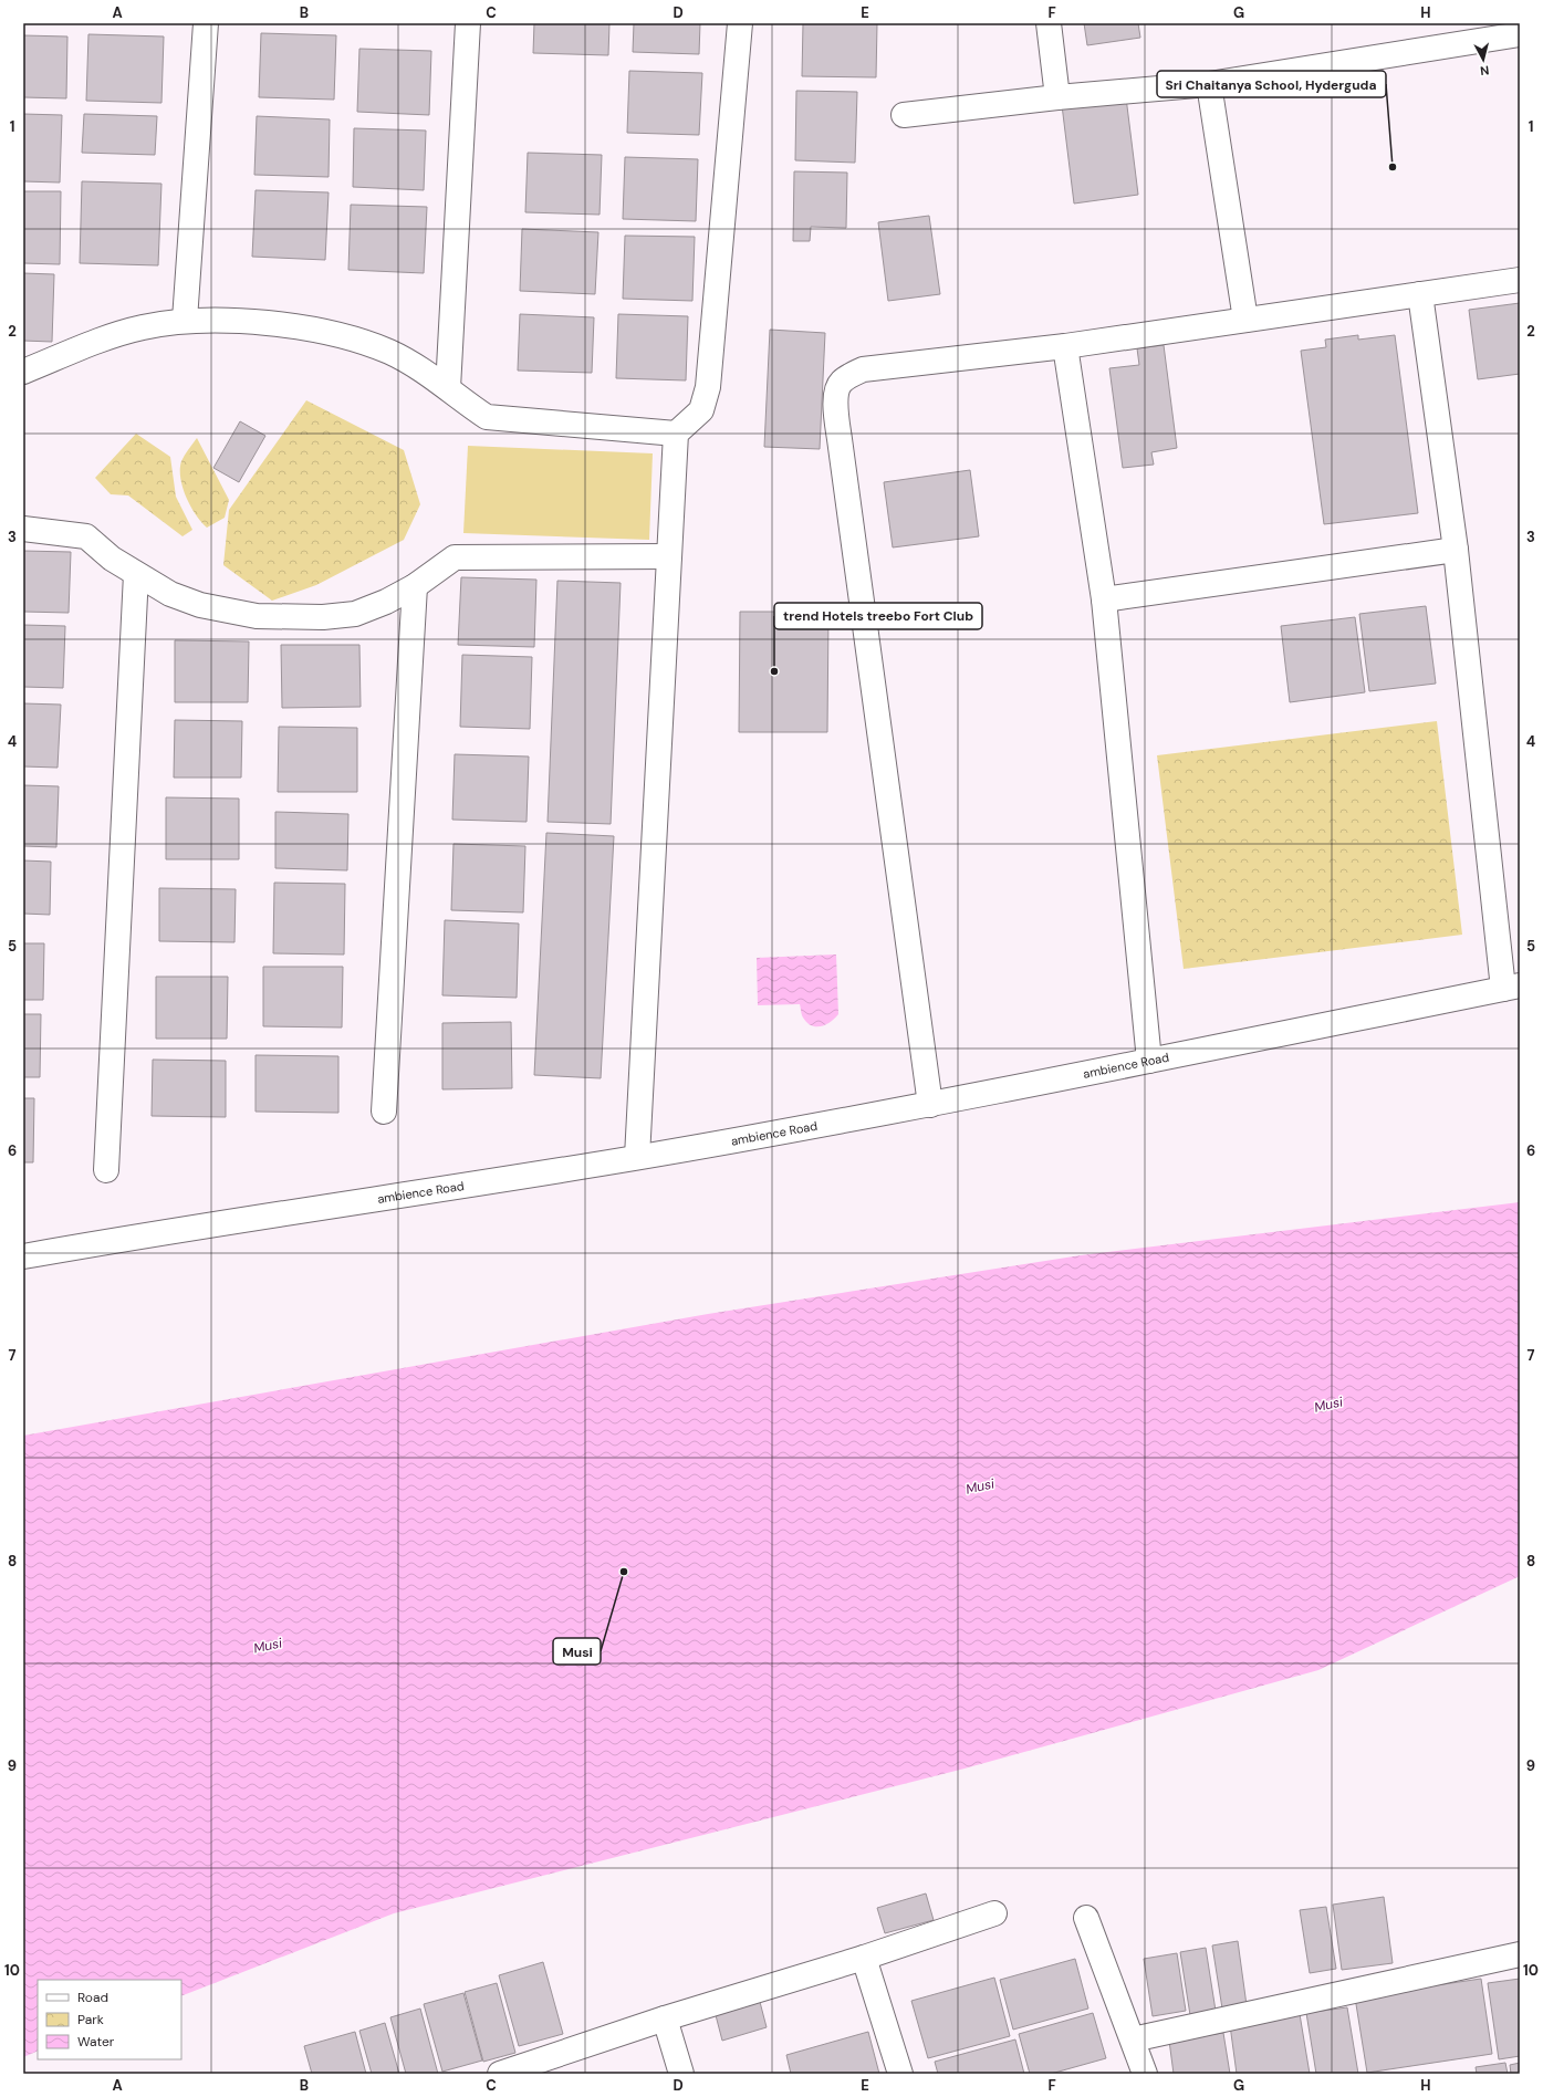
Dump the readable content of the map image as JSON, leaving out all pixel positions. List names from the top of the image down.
{
  "streets": {
    "street": ["ambience Road"]
  },
  "water": ["Musi"],
  "places": ["Sri Chaitanya School, Hyderguda", "trend Hotels treebo Fort Club", "Musi"],
  "legend": ["Road", "Park", "Water"],
  "north": "bottom",
  "grid": {
    "columns": [
      "A",
      "B",
      "C",
      "D",
      "E",
      "F",
      "G",
      "H"
    ],
    "rows": [
      "1",
      "2",
      "3",
      "4",
      "5",
      "6",
      "7",
      "8",
      "9",
      "10"
    ]
  }
}
